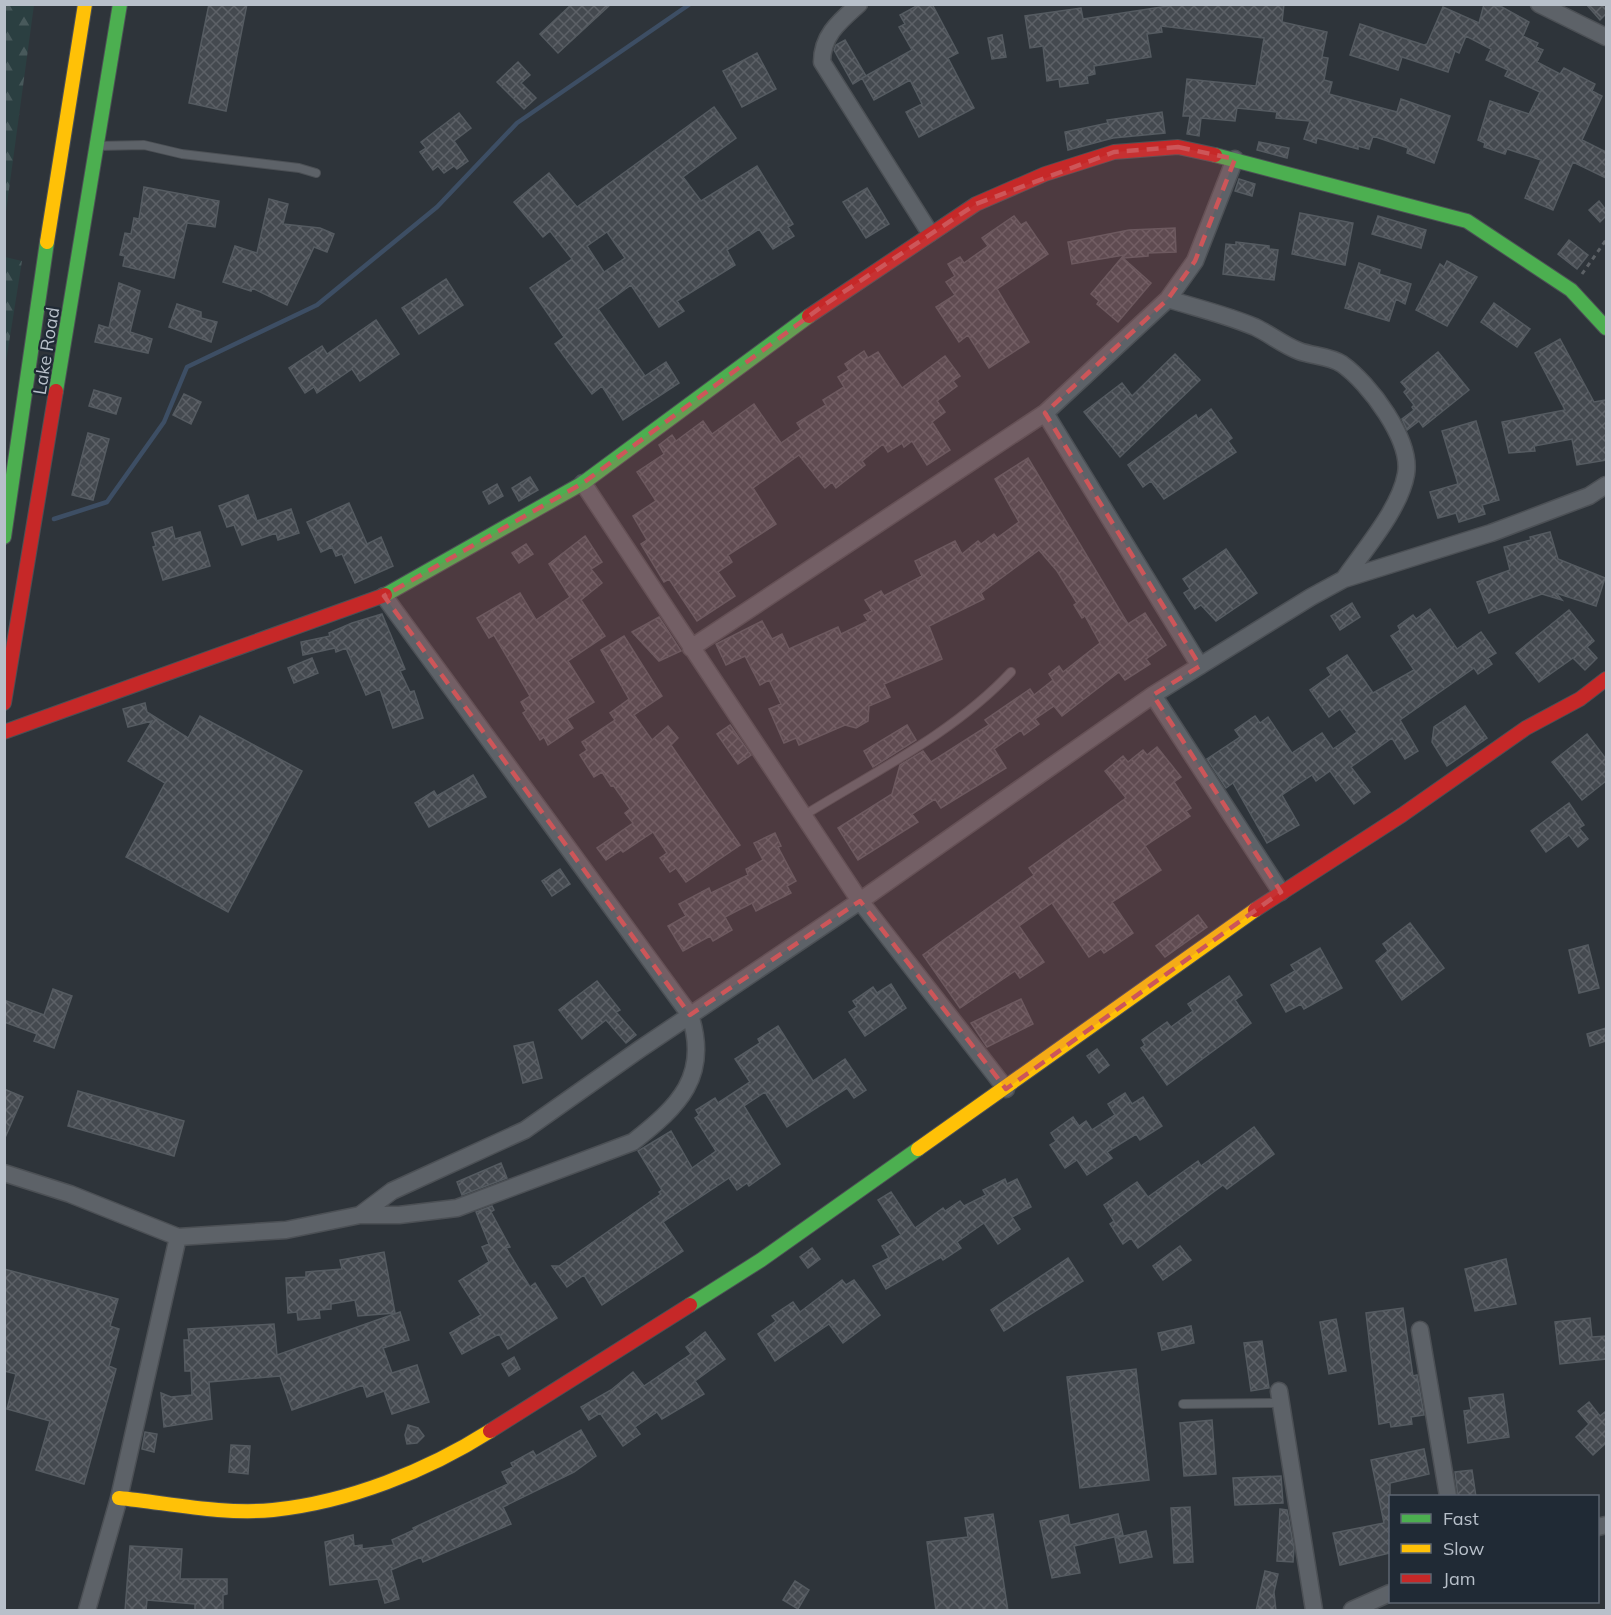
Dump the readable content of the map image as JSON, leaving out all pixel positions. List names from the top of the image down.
{
  "streets": {
    "street": ["Lake Road"]
  },
  "legend": ["Fast", "Slow", "Jam"]
}
